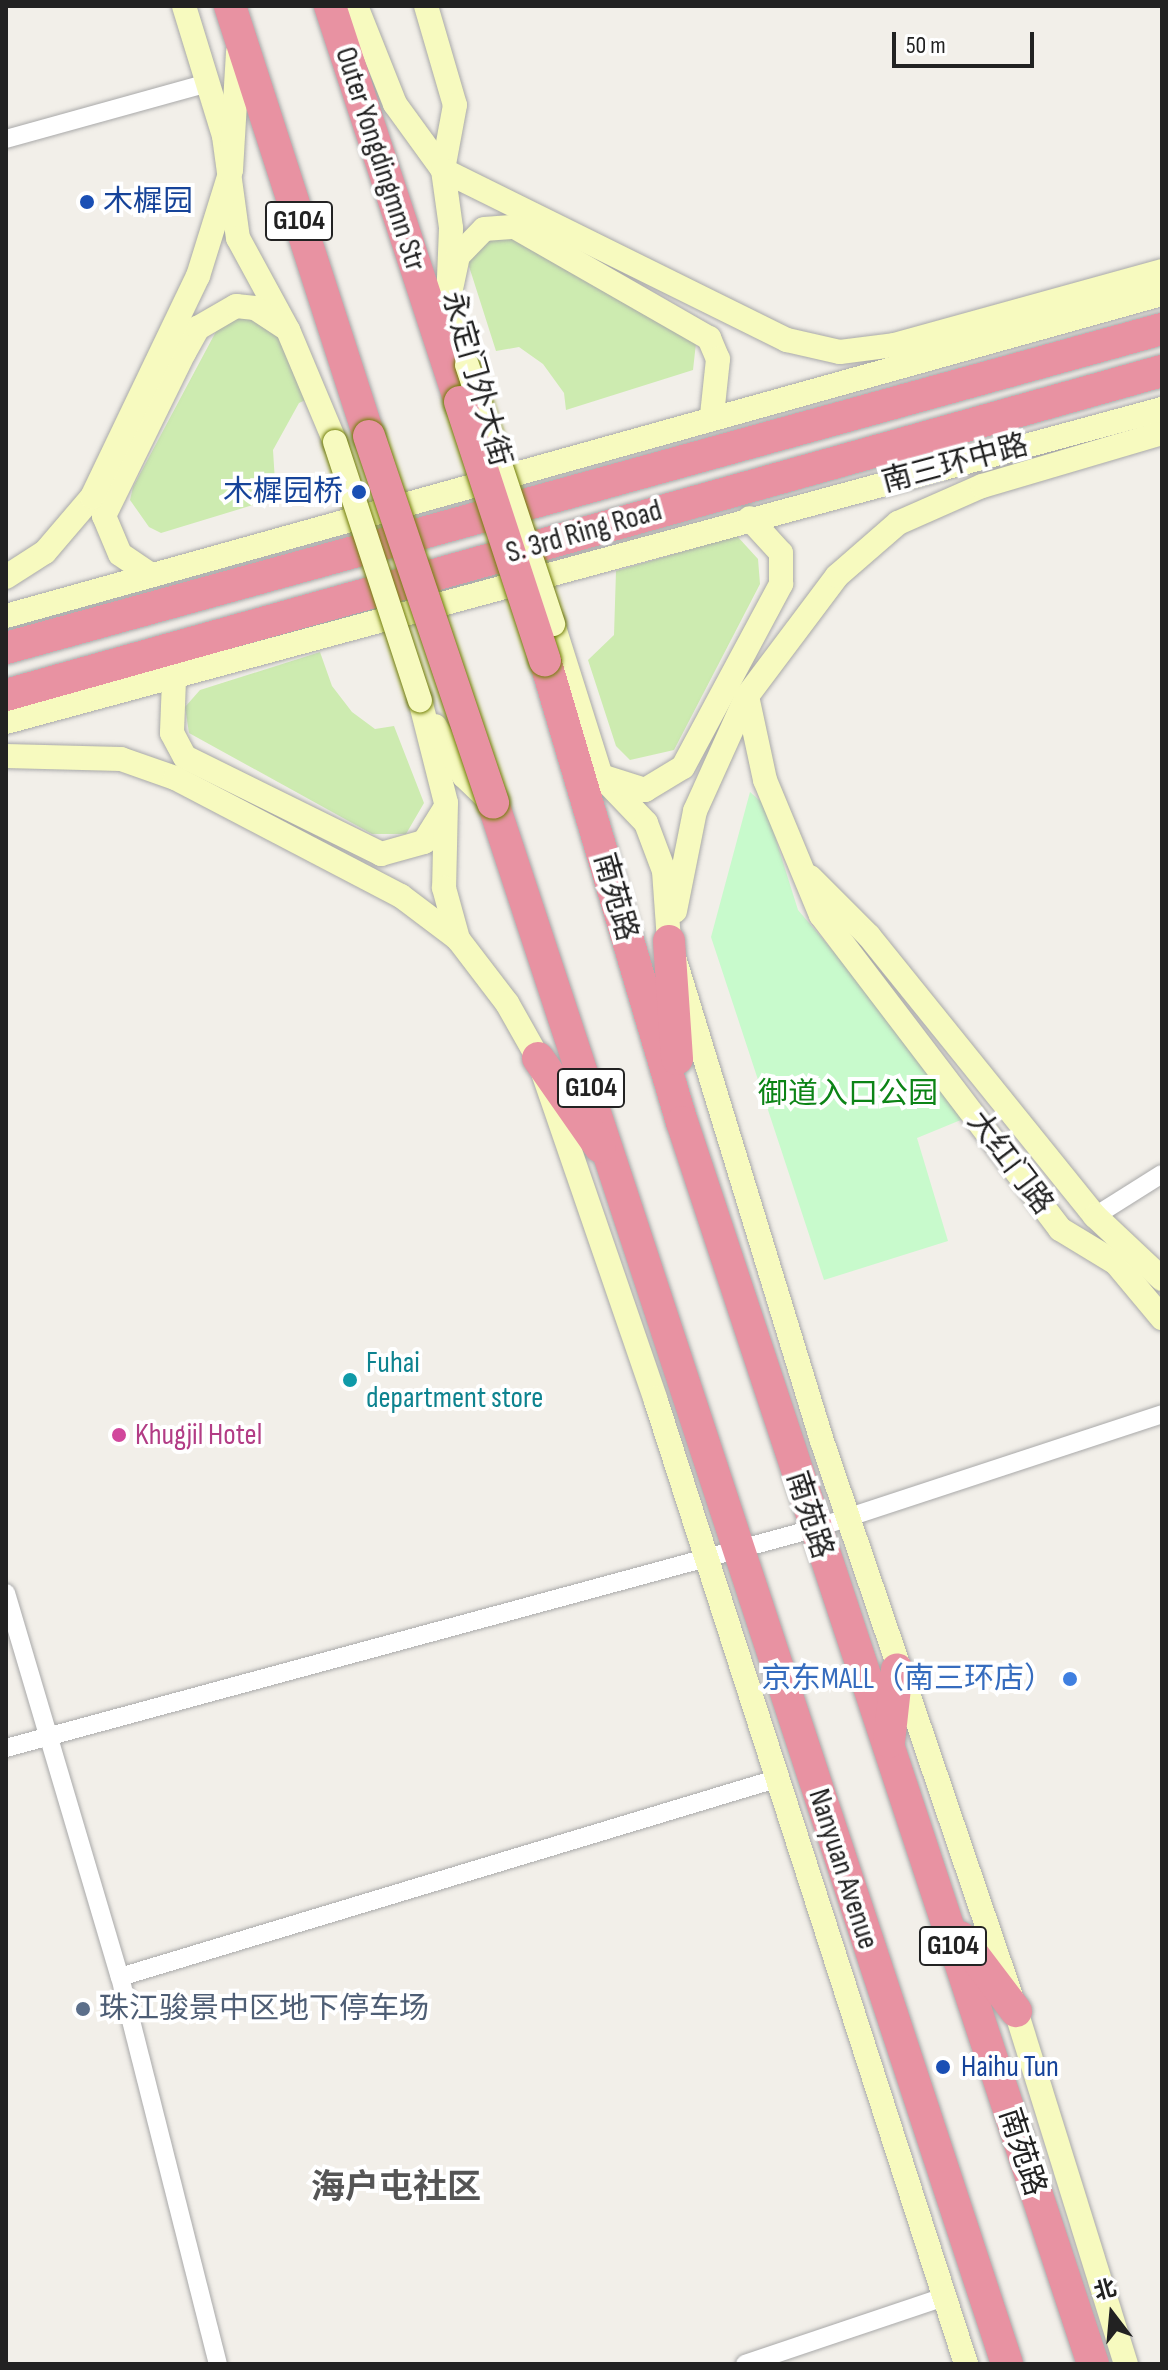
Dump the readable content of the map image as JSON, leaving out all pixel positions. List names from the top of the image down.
{
  "streets": {
    "highway": [
      "Outer Yongdingmnn Str",
      "G104",
      "永定门外大街",
      "S. 3rd Ring Road",
      "南苑路",
      "Nanyuan Avenue"
    ],
    "street": ["南三环中路", "大红门路"]
  },
  "crossings": [
    ["Outer Yongdingmnn Str", "永定门外大街"],
    ["G104", "Nanyuan Avenue"],
    ["永定门外大街", "南苑路"]
  ],
  "districts": ["海户屯社区"],
  "parks": ["御道入口公园"],
  "places": [
    "木樨园",
    "木樨园桥",
    "Fuhai department store",
    "Khugjil Hotel",
    "京东MALL（南三环店）",
    "珠江骏景中区地下停车场",
    "Haihu Tun"
  ],
  "scale_bar": "50 m",
  "north": "top"
}
